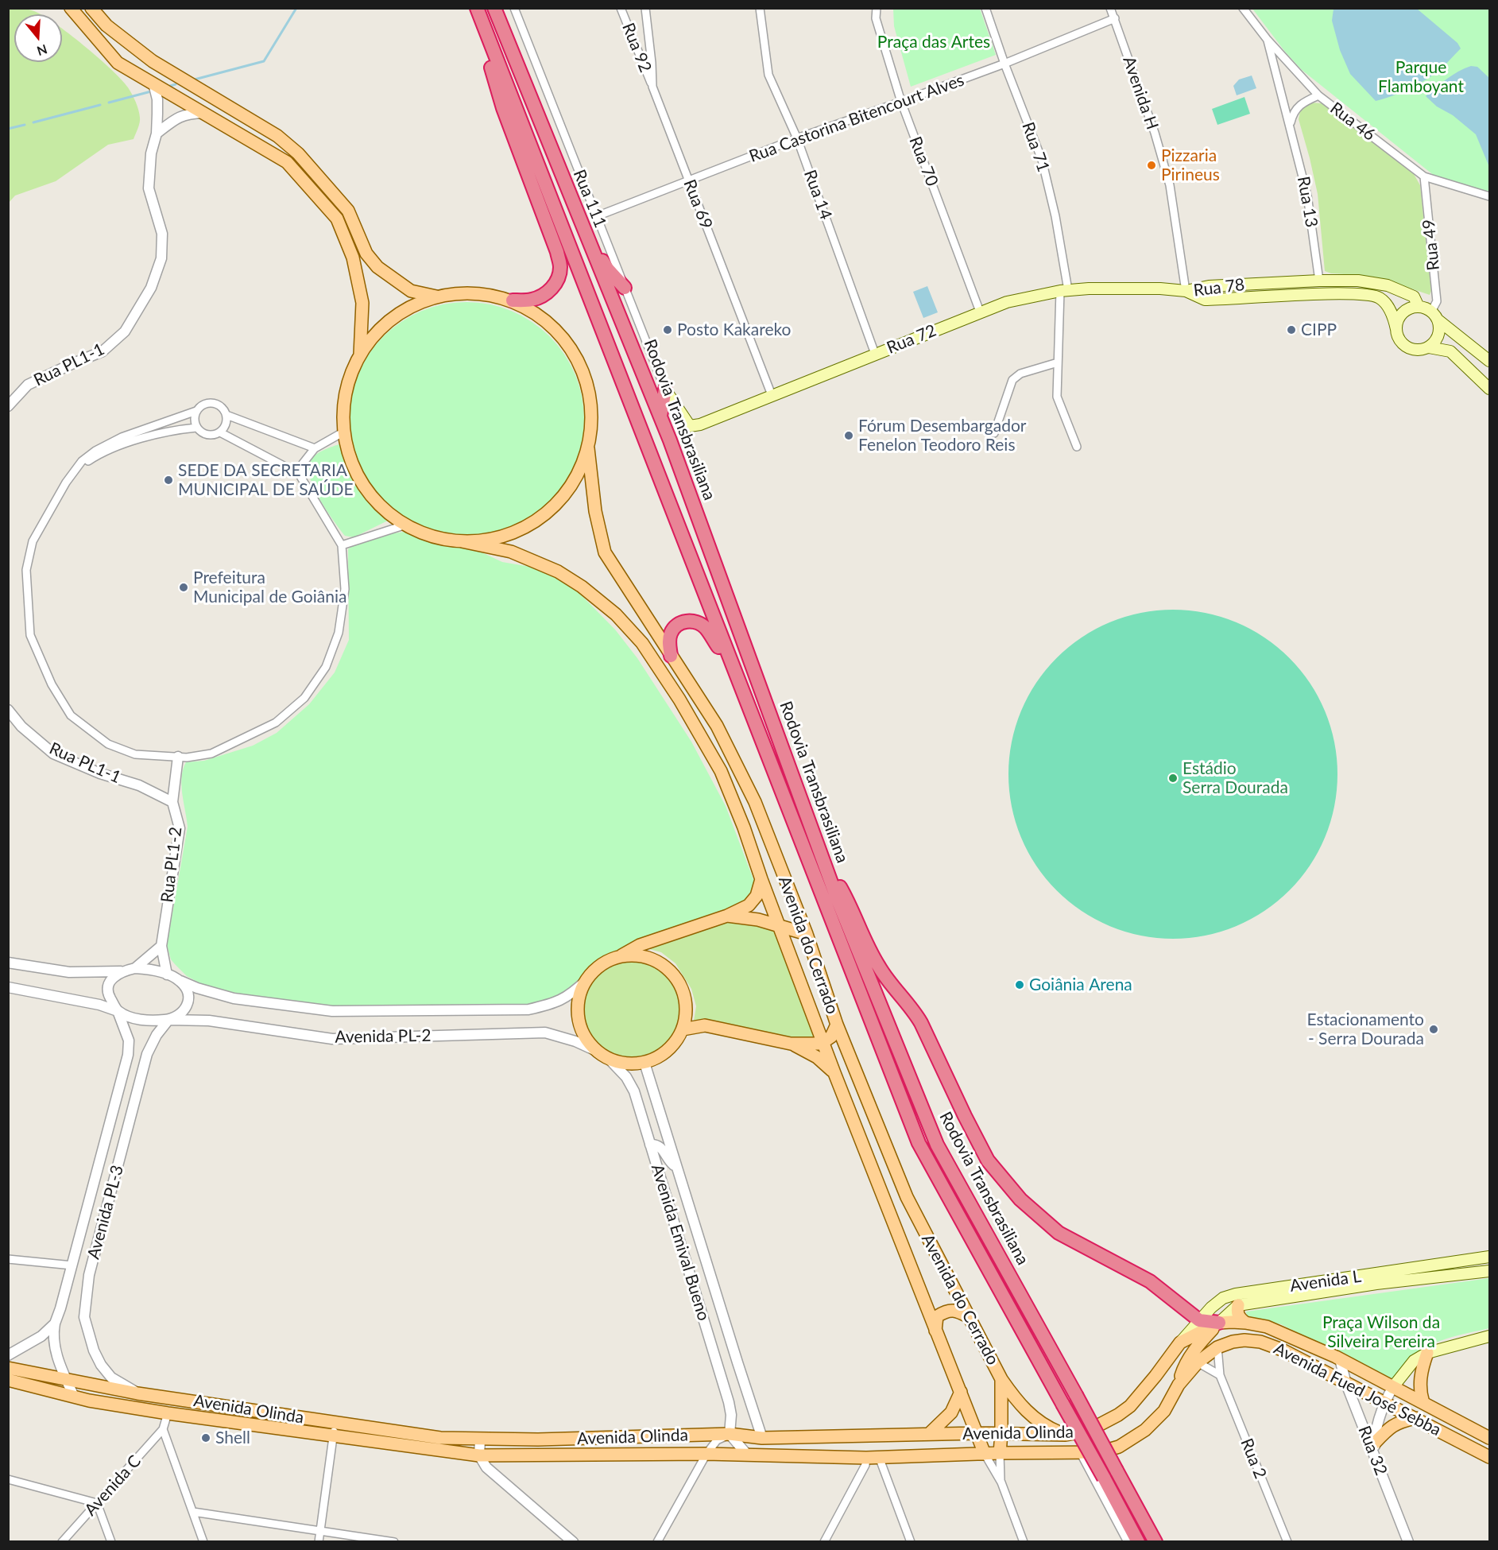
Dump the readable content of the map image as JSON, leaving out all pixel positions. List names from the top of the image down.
{
  "streets": {
    "highway": ["Rodovia Transbrasiliana"],
    "main road": [
      "Rua 78",
      "Rua 72",
      "Avenida do Cerrado",
      "Avenida L",
      "Avenida Fued José Sebba",
      "Avenida Olinda"
    ],
    "street": [
      "Rua 92",
      "Avenida H",
      "Rua Castorina Bitencourt Alves",
      "Rua 46",
      "Rua 71",
      "Rua 70",
      "Rua 14",
      "Rua 111",
      "Rua 13",
      "Rua 69",
      "Rua 49",
      "Rua PL1-1",
      "Rua PL1-2",
      "Avenida PL-2",
      "Avenida PL-3",
      "Avenida Emival Bueno",
      "Rua 32",
      "Rua 2",
      "Avenida C"
    ]
  },
  "crossings": [
    ["Rua 92", "Rua 69"],
    ["Avenida H", "Rua Castorina Bitencourt Alves"],
    ["Avenida H", "Rua 78"],
    ["Avenida H", "Rua 72"],
    ["Rua Castorina Bitencourt Alves", "Rua 71"],
    ["Rua Castorina Bitencourt Alves", "Rua 70"],
    ["Rua Castorina Bitencourt Alves", "Rua 14"],
    ["Rua Castorina Bitencourt Alves", "Rua 111"],
    ["Rua Castorina Bitencourt Alves", "Rua 69"],
    ["Rua 46", "Rua 13"],
    ["Rua 46", "Rua 49"],
    ["Rua 71", "Rua 72"],
    ["Rua 70", "Rua 72"],
    ["Rua 14", "Rua 72"],
    ["Rua 111", "Rua 72"],
    ["Rua 13", "Rua 78"],
    ["Rua 69", "Rua 72"],
    ["Rua 49", "Rua 78"],
    ["Rua 78", "Rua 72"],
    ["Rua PL1-1", "Rua PL1-2"],
    ["Rua PL1-2", "Avenida PL-2"],
    ["Rua PL1-2", "Avenida PL-3"],
    ["Avenida do Cerrado", "Avenida Olinda"],
    ["Avenida PL-2", "Avenida PL-3"],
    ["Avenida PL-2", "Avenida Emival Bueno"],
    ["Avenida PL-3", "Avenida Olinda"],
    ["Avenida Emival Bueno", "Avenida Olinda"],
    ["Avenida L", "Avenida Olinda"],
    ["Avenida Fued José Sebba", "Avenida Olinda"],
    ["Avenida Fued José Sebba", "Rua 32"],
    ["Avenida Fued José Sebba", "Rua 2"],
    ["Avenida Olinda", "Avenida C"]
  ],
  "parks": ["Praça das Artes", "Parque Flamboyant", "Praça Wilson da Silveira Pereira"],
  "places": [
    "Pizzaria Pirineus",
    "Posto Kakareko",
    "CIPP",
    "Fórum Desembargador Fenelon Teodoro Reis",
    "SEDE DA SECRETARIA MUNICIPAL DE SAÚDE",
    "Prefeitura Municipal de Goiânia",
    "Estádio Serra Dourada",
    "Goiânia Arena",
    "Estacionamento - Serra Dourada",
    "Shell"
  ],
  "north": "bottom"
}
